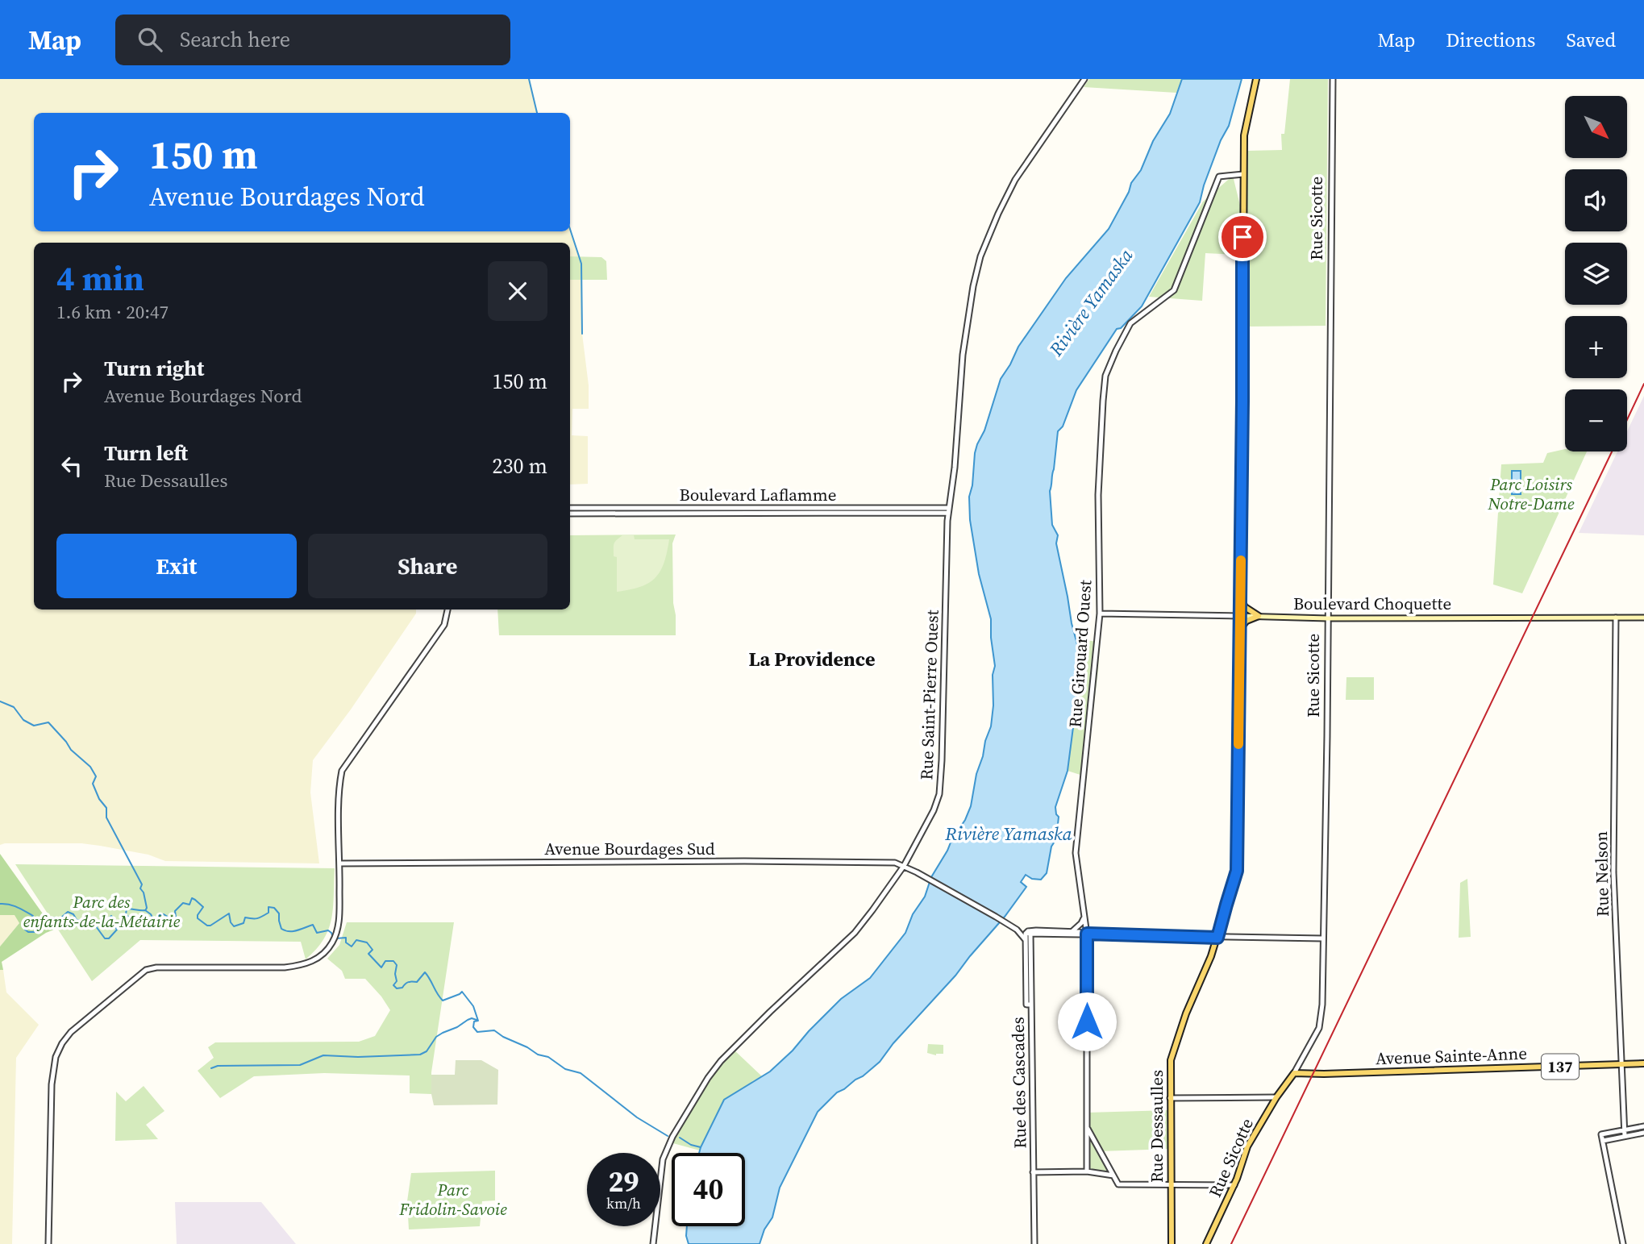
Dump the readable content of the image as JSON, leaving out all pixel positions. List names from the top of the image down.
{
  "streets": {
    "main road": [
      "Rue Sicotte",
      "Boulevard Choquette",
      "Avenue Sainte-Anne",
      "137",
      "Rue Dessaulles"
    ],
    "street": [
      "Boulevard Laflamme",
      "Rue Girouard Ouest",
      "Rue Saint-Pierre Ouest",
      "Avenue Bourdages Sud",
      "Rue Nelson",
      "Rue des Cascades"
    ]
  },
  "crossings": [
    ["Rue Sicotte", "Boulevard Choquette"],
    ["Rue Sicotte", "Avenue Sainte-Anne"],
    ["Boulevard Laflamme", "Rue Saint-Pierre Ouest"],
    ["Boulevard Choquette", "Rue Girouard Ouest"],
    ["Boulevard Choquette", "Rue Nelson"],
    ["Boulevard Choquette", "Rue Dessaulles"],
    ["Rue Girouard Ouest", "Rue Dessaulles"],
    ["Rue Saint-Pierre Ouest", "Avenue Bourdages Sud"],
    ["Avenue Bourdages Sud", "Rue des Cascades"],
    ["Rue Nelson", "Avenue Sainte-Anne"]
  ],
  "districts": ["La Providence"],
  "water": ["Rivière Yamaska"],
  "parks": ["Parc Loisirs Notre-Dame", "Parc des enfants-de-la-Métairie", "Parc Fridolin-Savoie"],
  "north": "bottom right",
  "page": {
    "header": "Map",
    "search": "Search here",
    "nav": ["Map", "Directions", "Saved"],
    "map_buttons": ["+", "−"],
    "turn": ["150 m", "Avenue Bourdages Nord"],
    "heading": ["4 min", "1.6 km · 20:47"],
    "list": [
      {
        "name": "Turn right",
        "note": "Avenue Bourdages Nord",
        "value": "150 m"
      },
      {
        "name": "Turn left",
        "note": "Rue Dessaulles",
        "value": "230 m"
      }
    ],
    "buttons": ["Exit", "Share"],
    "speed": "29 km/h",
    "limit": "40"
  }
}
